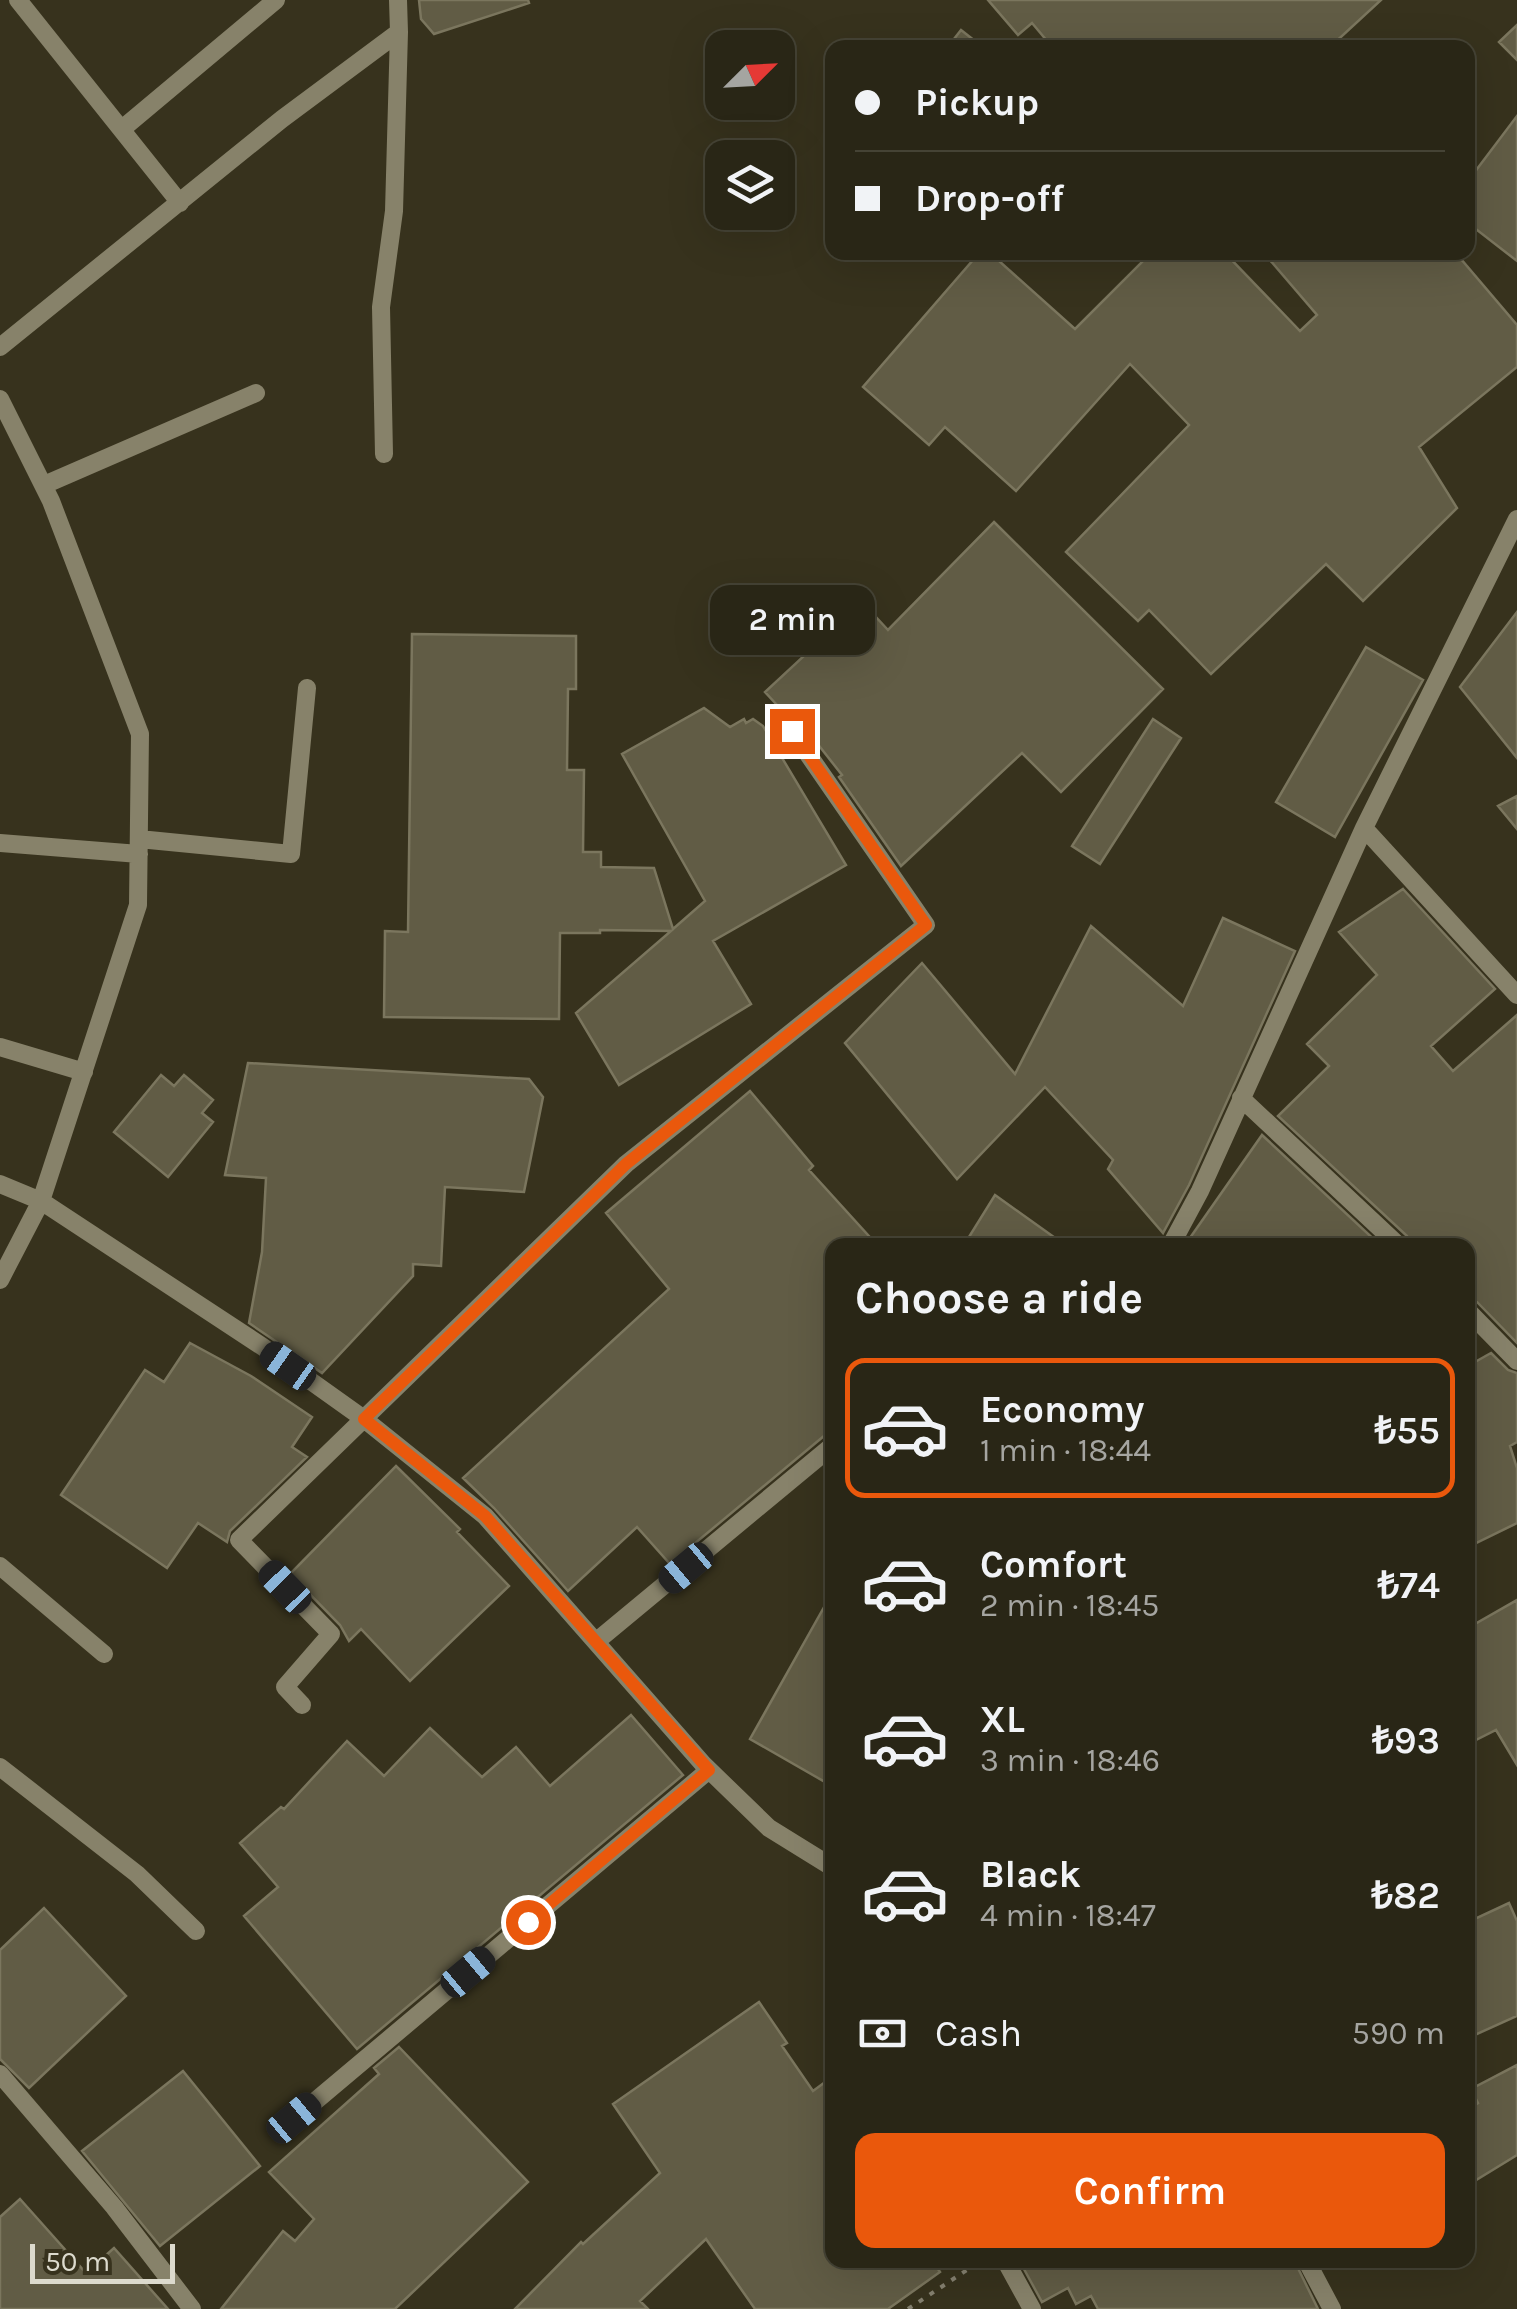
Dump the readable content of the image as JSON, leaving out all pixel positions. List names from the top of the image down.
{
  "scale_bar": "50 m",
  "north": "top right",
  "page": {
    "banner": ["Pickup", "Drop-off"],
    "bubble": "2 min",
    "heading": "Choose a ride",
    "list": [
      {
        "name": "Economy",
        "note": "1 min · 18:44",
        "value": "₺55"
      },
      {
        "name": "Comfort",
        "note": "2 min · 18:45",
        "value": "₺74"
      },
      {
        "name": "XL",
        "note": "3 min · 18:46",
        "value": "₺93"
      },
      {
        "name": "Black",
        "note": "4 min · 18:47",
        "value": "₺82"
      }
    ],
    "pay": ["Cash", "590 m"],
    "buttons": "Confirm",
    "scale": "50 m"
  }
}
